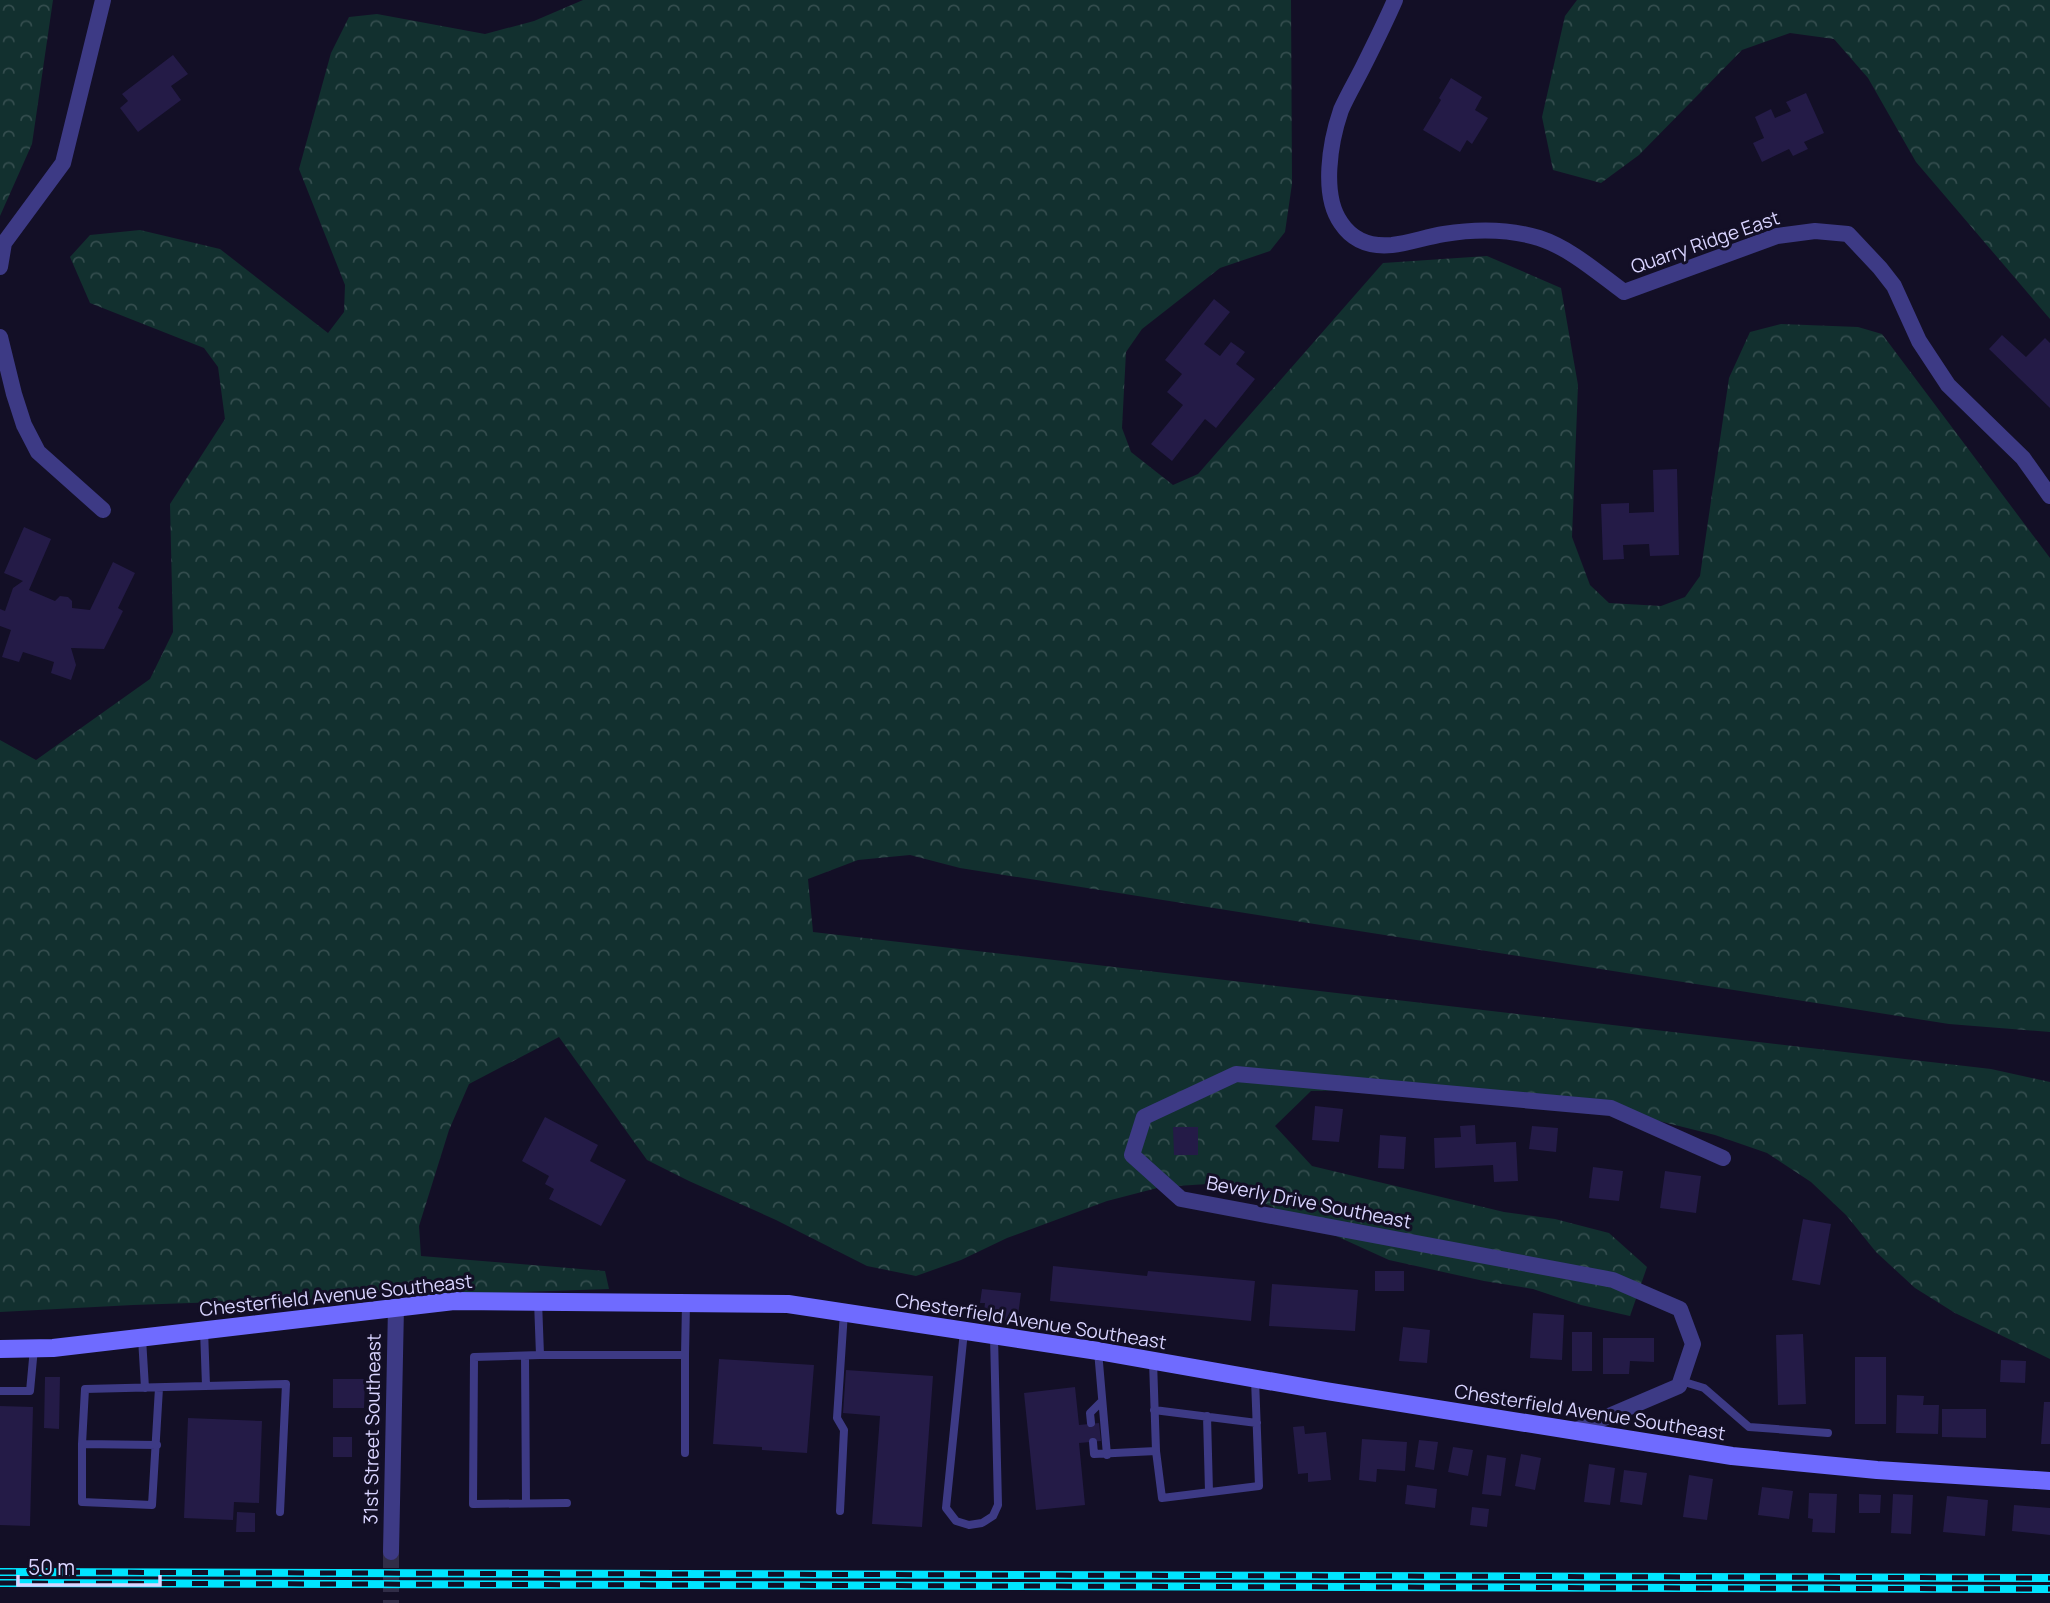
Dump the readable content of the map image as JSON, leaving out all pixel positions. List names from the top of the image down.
{
  "streets": {
    "street": [
      "Quarry Ridge East",
      "Beverly Drive Southeast",
      "Chesterfield Avenue Southeast",
      "31st Street Southeast"
    ]
  },
  "crossings": [
    ["Chesterfield Avenue Southeast", "31st Street Southeast"]
  ],
  "scale_bar": "50 m"
}
